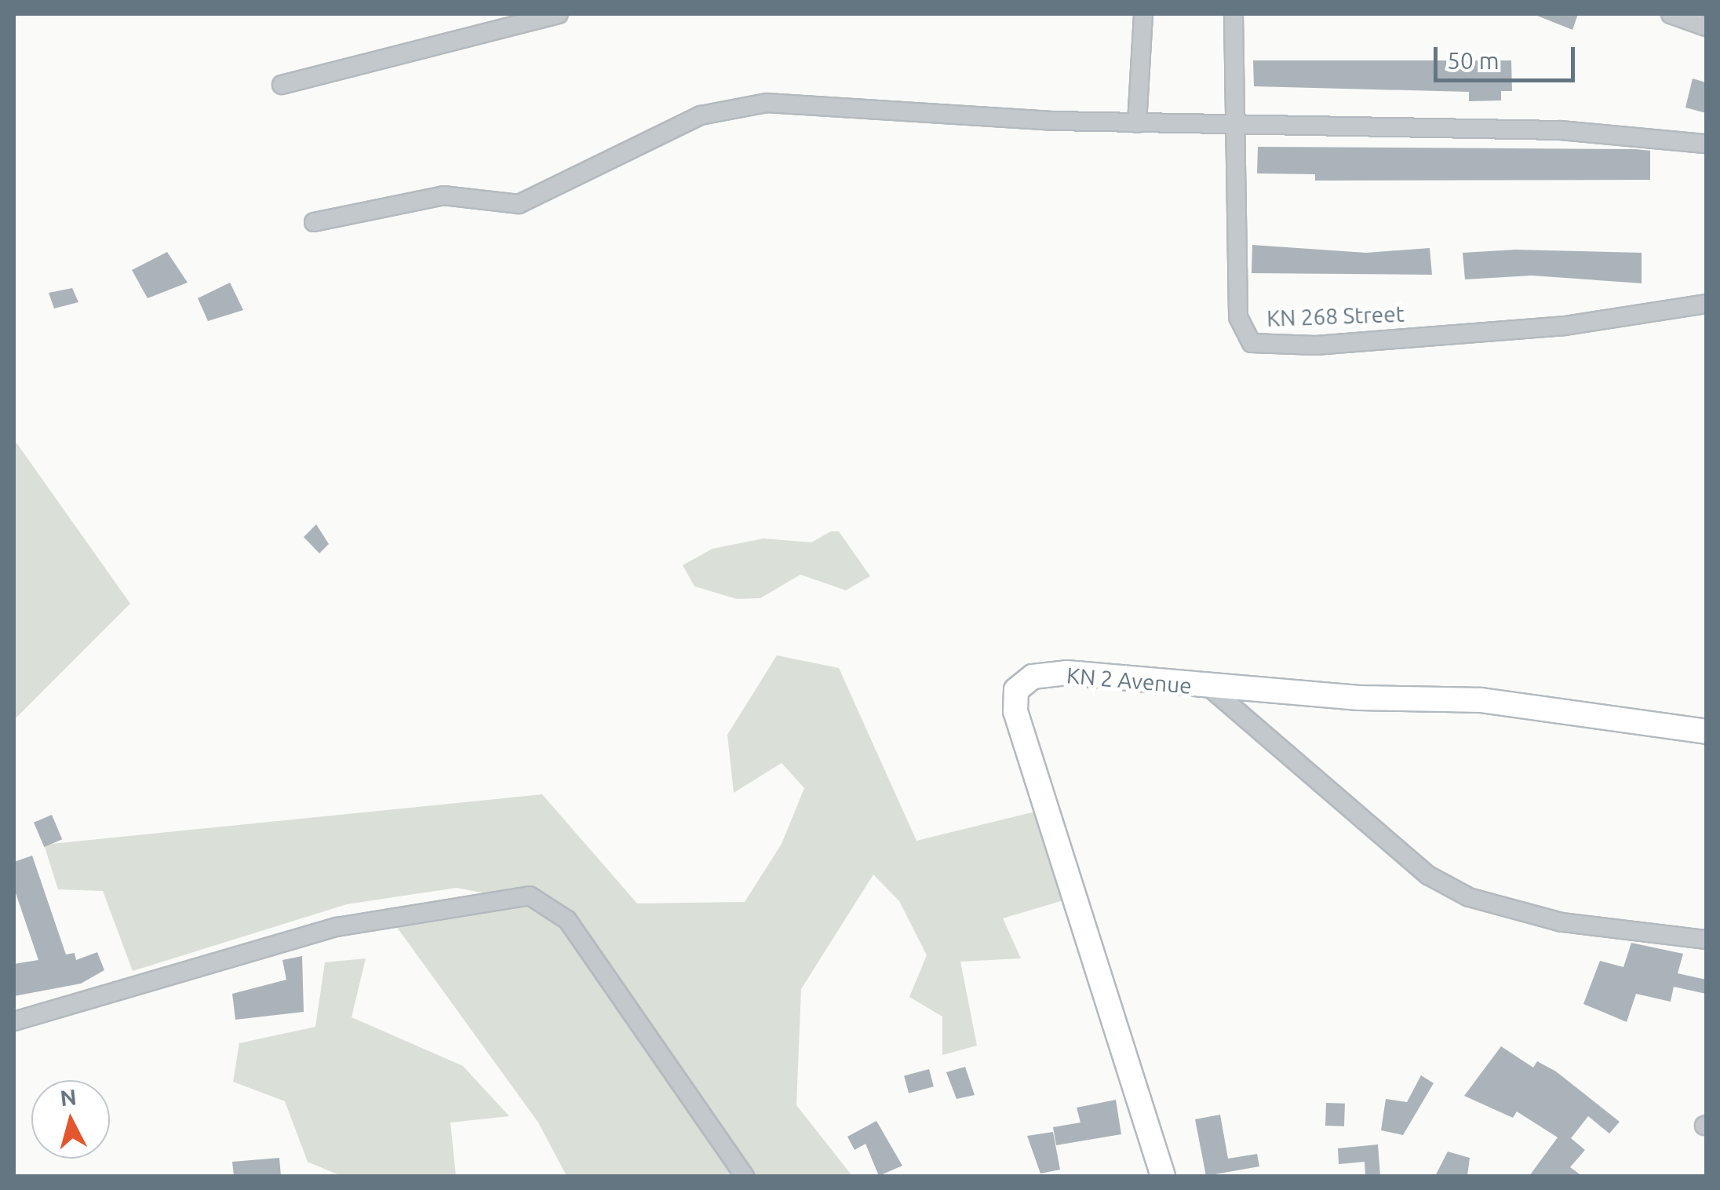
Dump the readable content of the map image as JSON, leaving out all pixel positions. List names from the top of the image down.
{
  "streets": {
    "main road": ["KN 2 Avenue"],
    "street": ["KN 268 Street"]
  },
  "scale_bar": "50 m",
  "north": "top"
}
